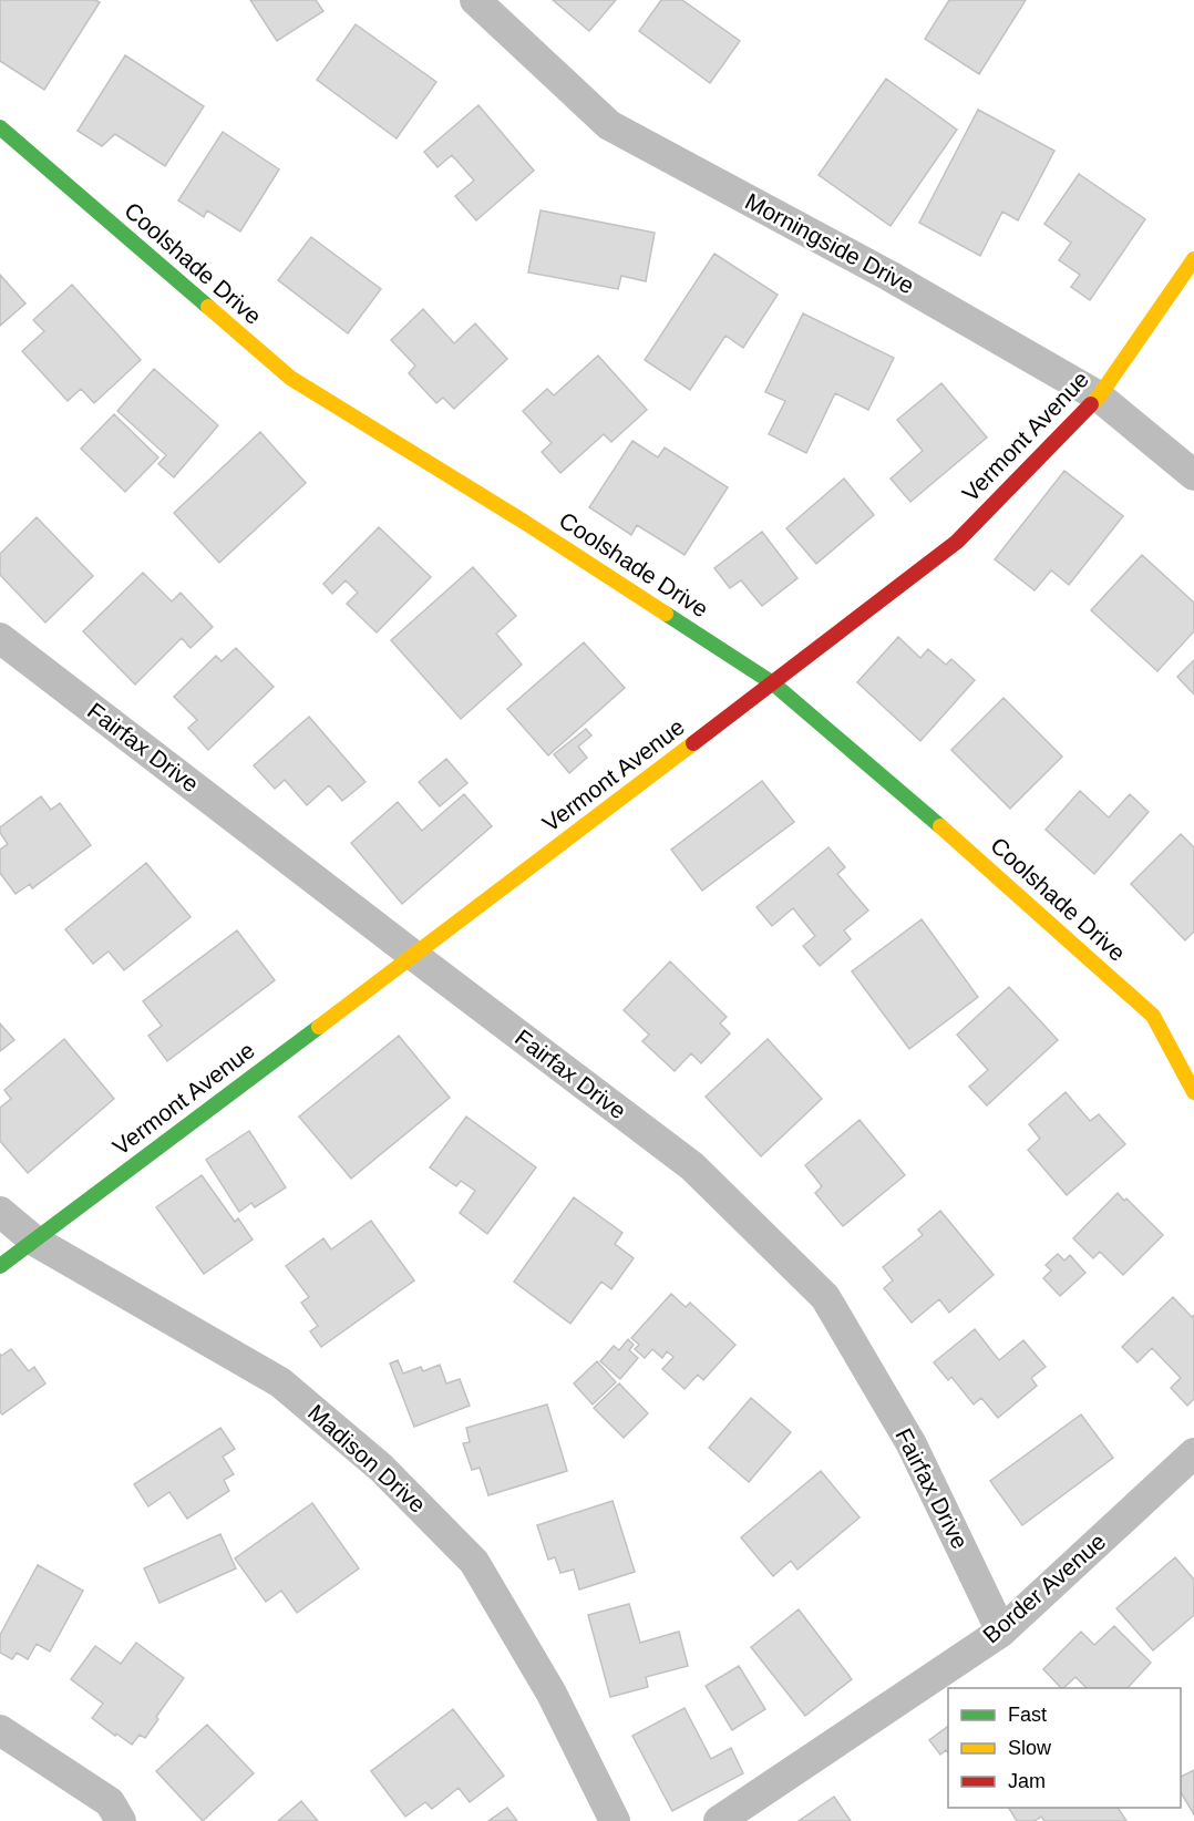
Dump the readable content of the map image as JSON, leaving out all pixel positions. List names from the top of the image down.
{
  "streets": {
    "street": [
      "Morningside Drive",
      "Coolshade Drive",
      "Vermont Avenue",
      "Fairfax Drive",
      "Madison Drive",
      "Border Avenue"
    ]
  },
  "crossings": [
    ["Morningside Drive", "Vermont Avenue"],
    ["Coolshade Drive", "Vermont Avenue"],
    ["Vermont Avenue", "Fairfax Drive"],
    ["Vermont Avenue", "Madison Drive"],
    ["Fairfax Drive", "Border Avenue"]
  ],
  "legend": ["Fast", "Slow", "Jam"]
}
